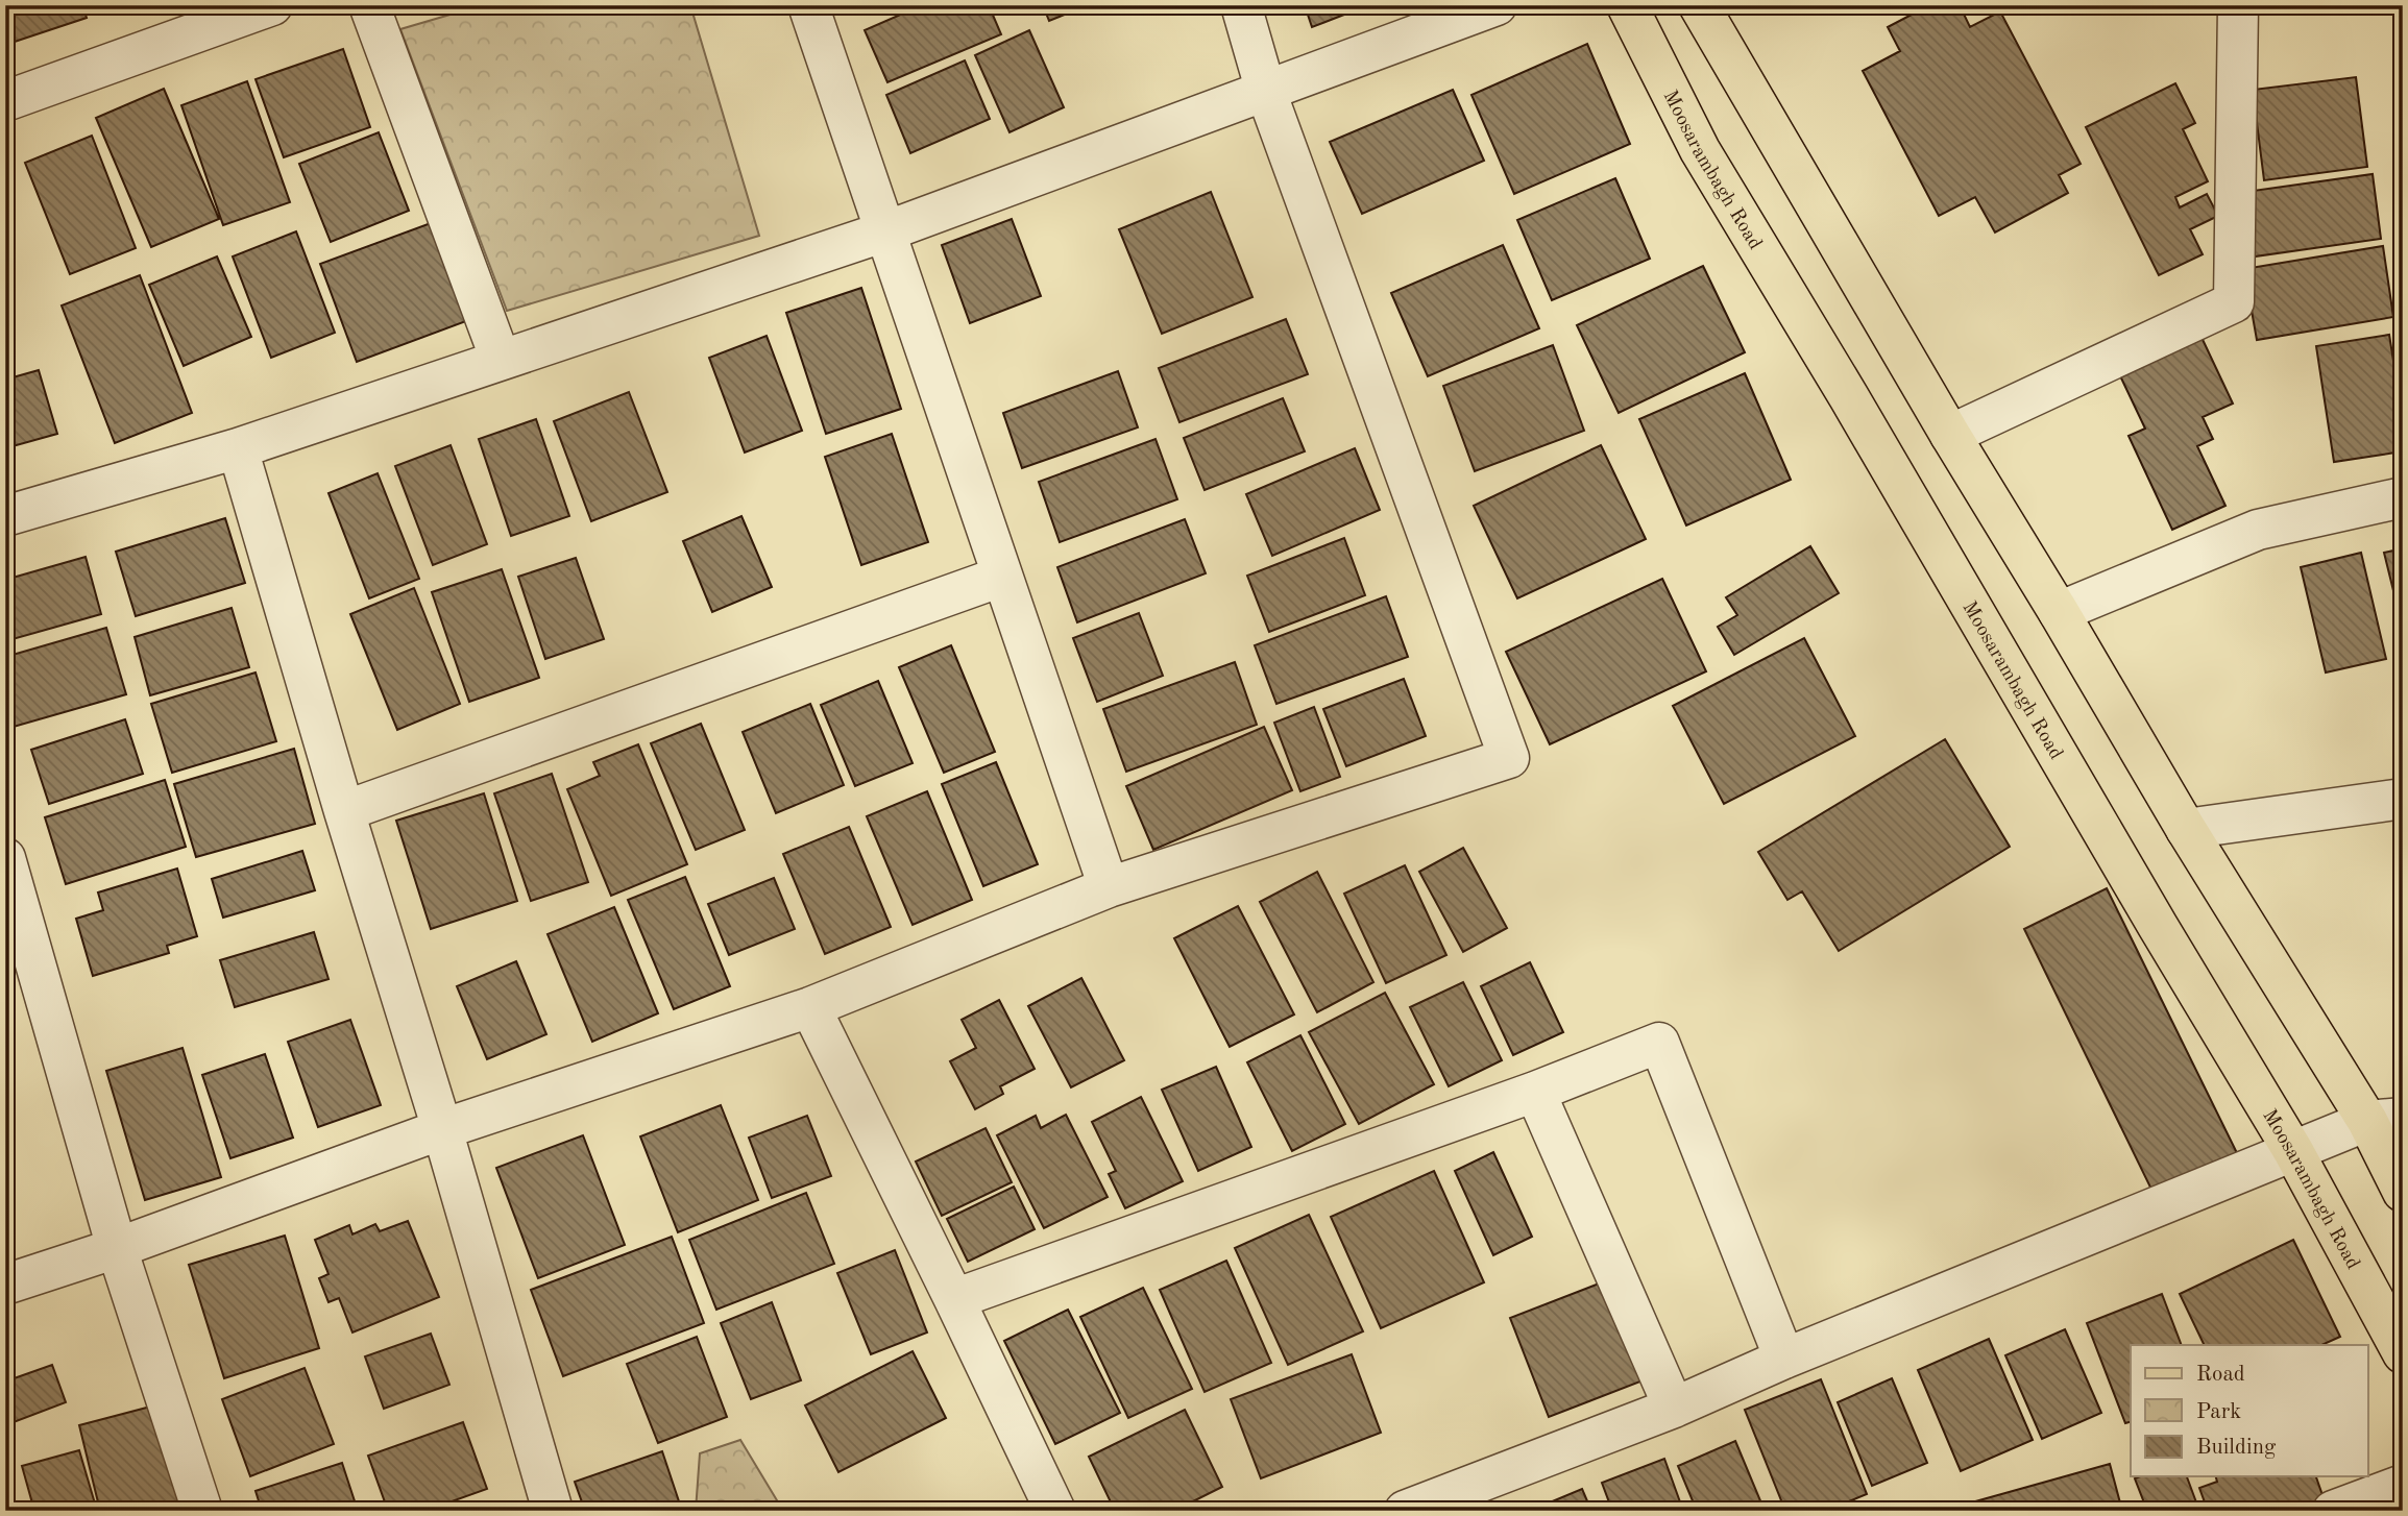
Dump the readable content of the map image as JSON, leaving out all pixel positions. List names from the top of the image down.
{
  "streets": {
    "main road": ["Moosarambagh Road"]
  },
  "legend": ["Road", "Park", "Building"]
}
